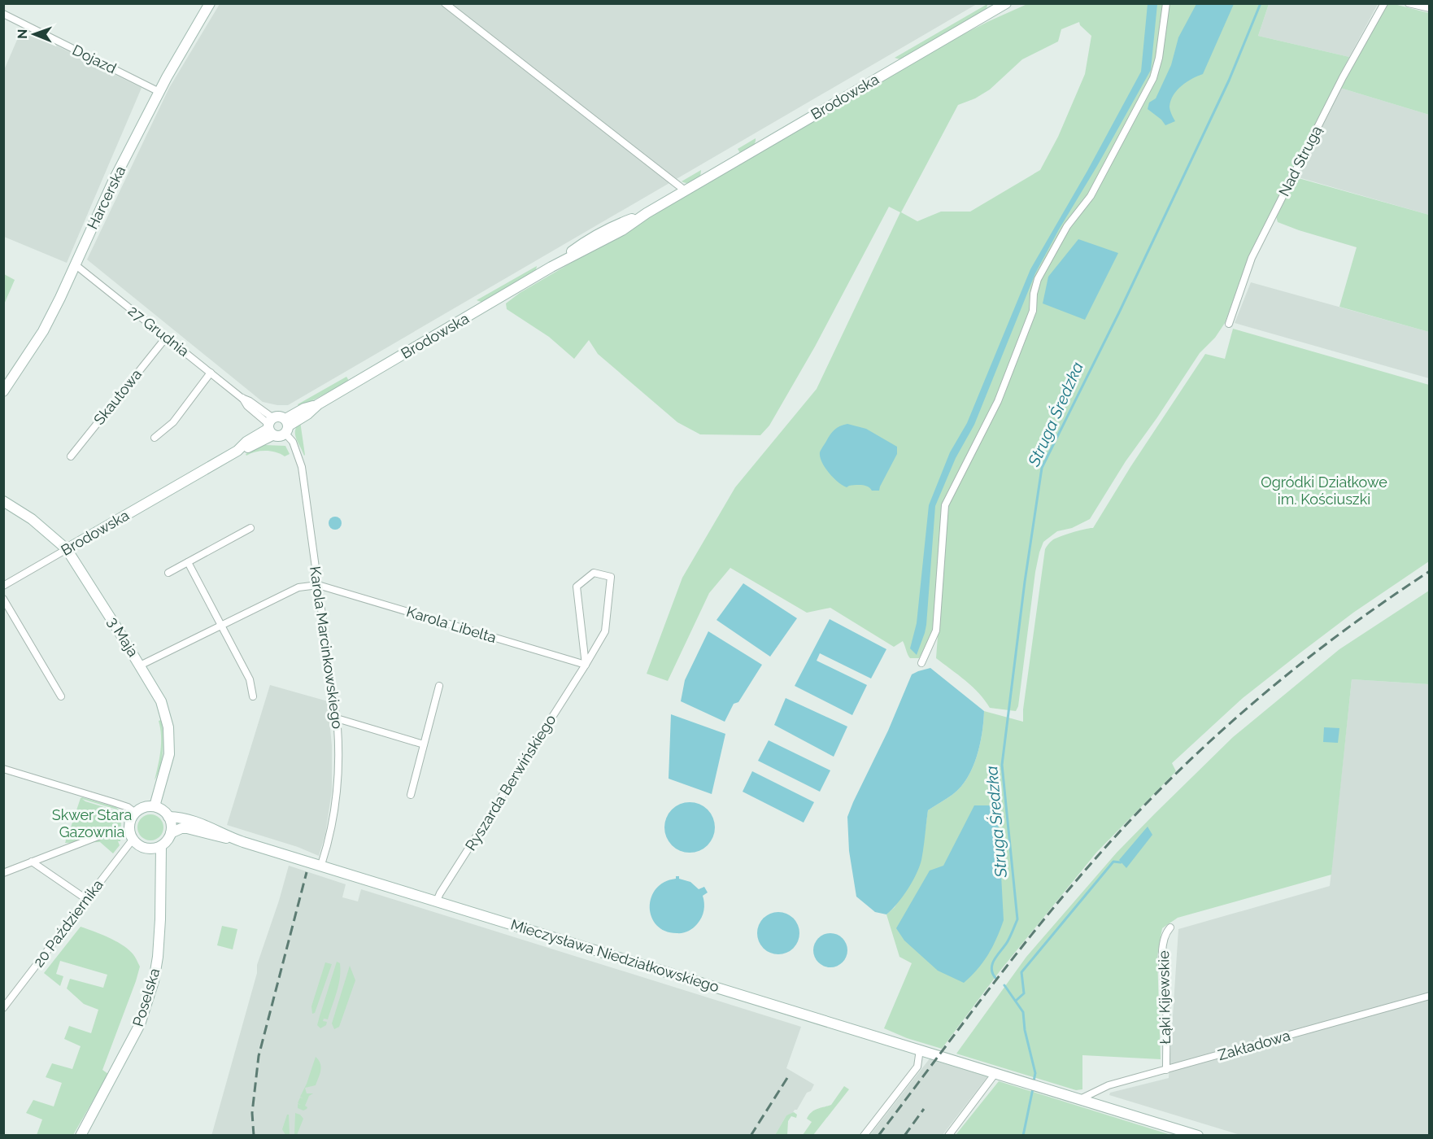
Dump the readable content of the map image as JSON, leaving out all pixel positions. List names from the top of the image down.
{
  "streets": {
    "street": [
      "Dojazd",
      "Brodowska",
      "Nad Strugą",
      "Harcerska",
      "27 Grudnia",
      "Skautowa",
      "Karola Libelta",
      "3 Maja",
      "Karola Marcinkowskiego",
      "Ryszarda Berwińskiego",
      "20 Października",
      "Mieczysława Niedziałkowskiego",
      "Poselska",
      "Łąki Kijewskie",
      "Zakładowa"
    ]
  },
  "crossings": [
    ["Dojazd", "Harcerska"],
    ["Brodowska", "27 Grudnia"],
    ["Brodowska", "3 Maja"],
    ["Brodowska", "Karola Marcinkowskiego"],
    ["Harcerska", "27 Grudnia"],
    ["27 Grudnia", "Skautowa"],
    ["Karola Libelta", "Karola Marcinkowskiego"],
    ["Karola Libelta", "Ryszarda Berwińskiego"],
    ["3 Maja", "20 Października"],
    ["3 Maja", "Mieczysława Niedziałkowskiego"],
    ["3 Maja", "Poselska"],
    ["Karola Marcinkowskiego", "Mieczysława Niedziałkowskiego"],
    ["Ryszarda Berwińskiego", "Mieczysława Niedziałkowskiego"],
    ["20 Października", "Mieczysława Niedziałkowskiego"],
    ["20 Października", "Poselska"],
    ["Mieczysława Niedziałkowskiego", "Poselska"],
    ["Mieczysława Niedziałkowskiego", "Zakładowa"],
    ["Łąki Kijewskie", "Zakładowa"]
  ],
  "water": ["Struga Średzka"],
  "parks": ["Ogródki Działkowe im. Kościuszki", "Skwer Stara Gazownia"],
  "north": "left"
}
